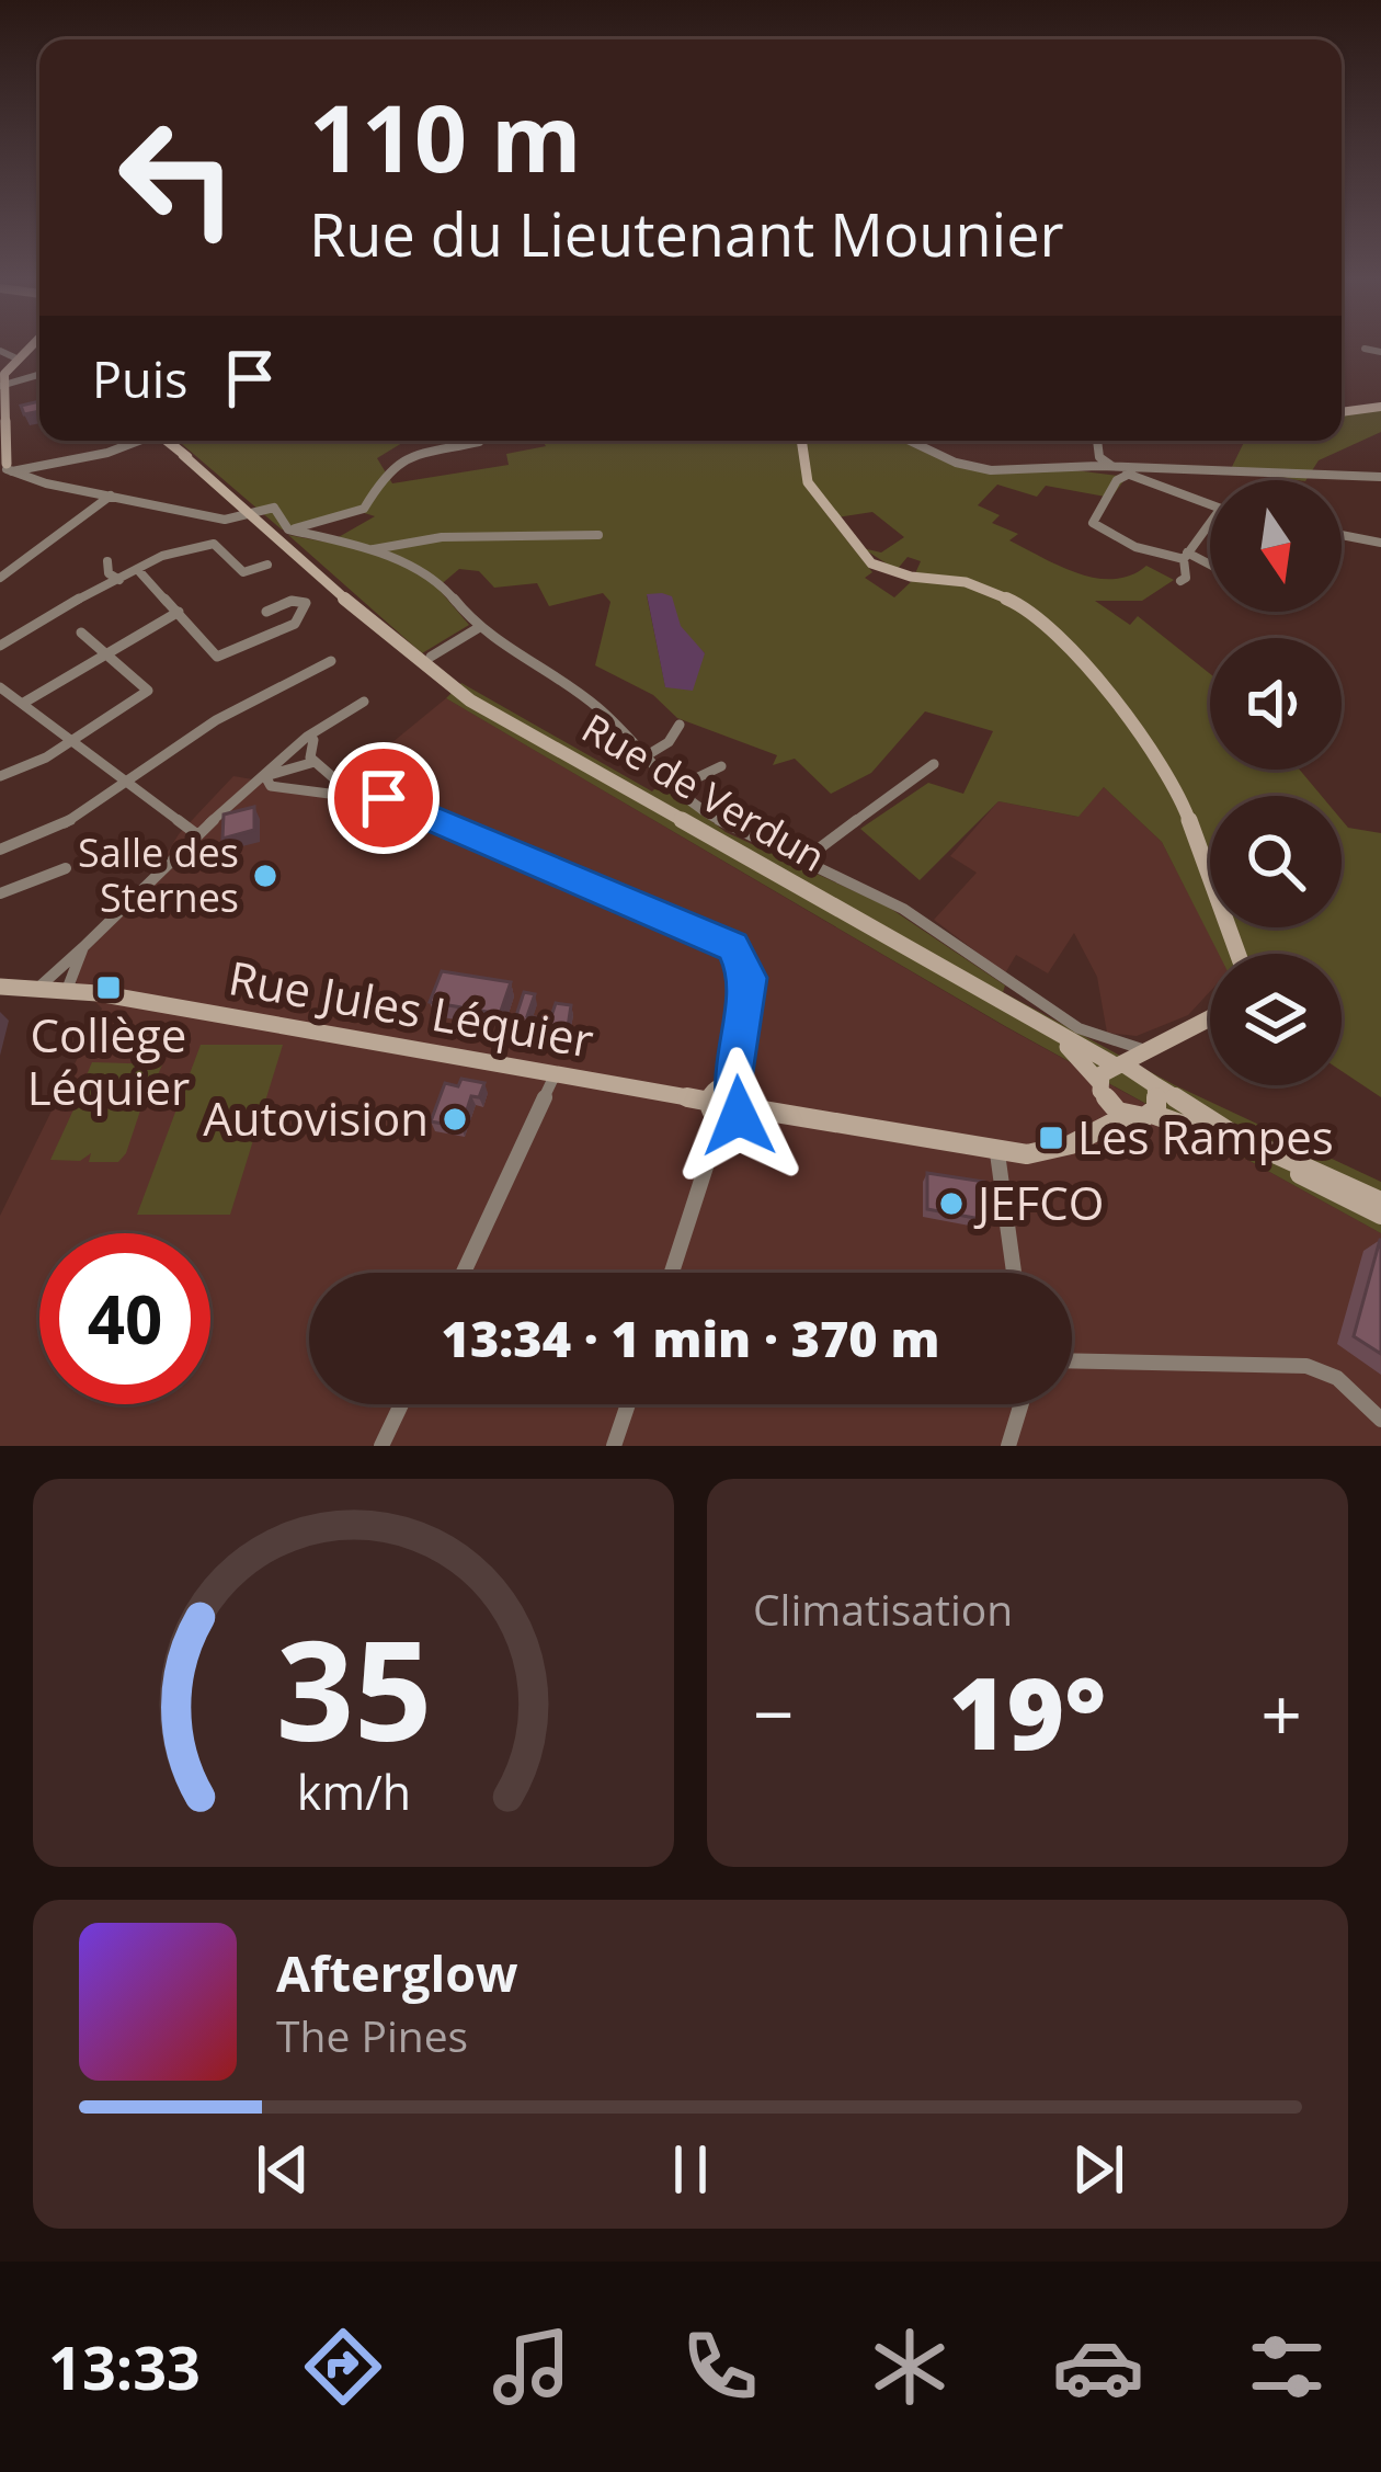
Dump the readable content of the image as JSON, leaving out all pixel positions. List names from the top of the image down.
{
  "streets": {
    "street": ["Rue de Verdun", "Rue Jules Léquier"]
  },
  "places": {
    "other": ["Salle des Sternes", "Autovision", "JEFCO"],
    "transit": ["Collège Léquier", "Les Rampes"]
  },
  "north": "bottom",
  "page": {
    "turn": ["110 m", "Rue du Lieutenant Mounier"],
    "then": "Puis",
    "limit": "40",
    "trip": "13:34 · 1 min · 370 m",
    "tile": "Climatisation",
    "heat": ["−", "19°", "+"],
    "song": ["Afterglow", "The Pines"],
    "tabs": "13:33",
    "gauge": ["35", "km/h"]
  }
}
